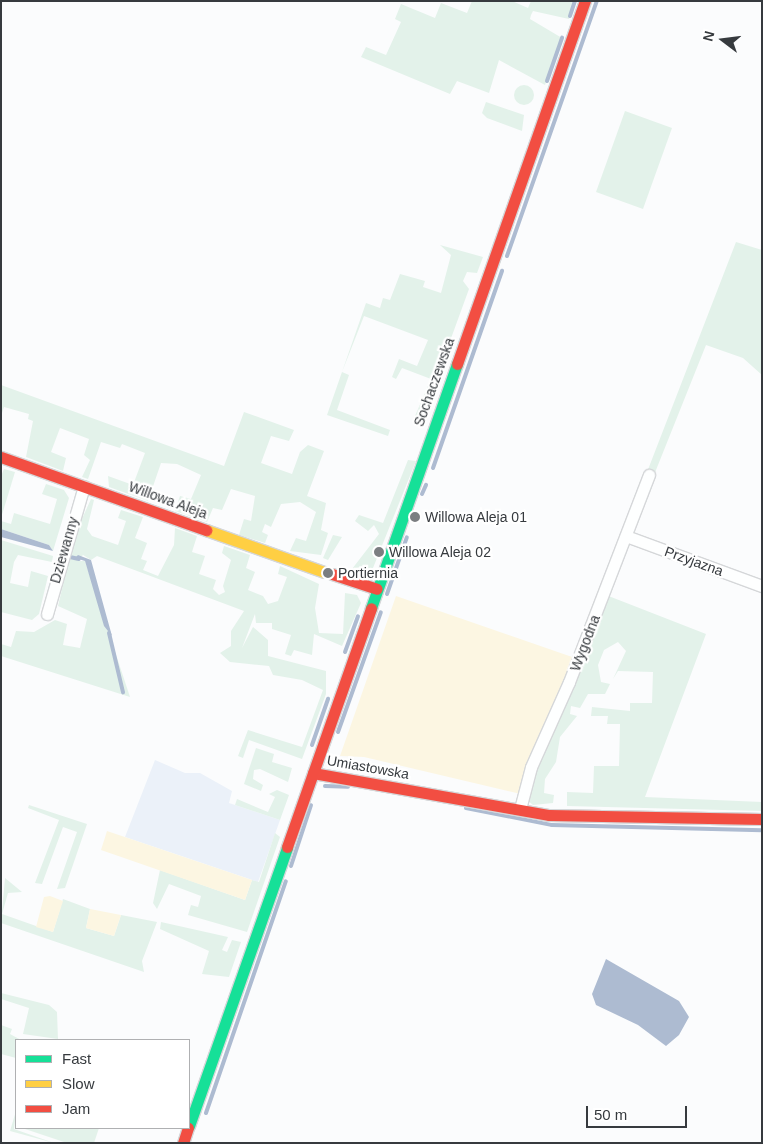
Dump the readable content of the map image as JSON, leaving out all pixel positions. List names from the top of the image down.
{
  "streets": {
    "street": [
      "Sochaczewska",
      "Willowa Aleja",
      "Dziewanny",
      "Przyjazna",
      "Wygodna",
      "Umiastowska"
    ]
  },
  "crossings": [
    ["Sochaczewska", "Willowa Aleja"],
    ["Sochaczewska", "Umiastowska"],
    ["Willowa Aleja", "Dziewanny"],
    ["Przyjazna", "Wygodna"],
    ["Wygodna", "Umiastowska"]
  ],
  "places": ["Willowa Aleja 01", "Willowa Aleja 02", "Portiernia"],
  "legend": ["Fast", "Slow", "Jam"],
  "scale_bar": "50 m",
  "north": "left"
}
